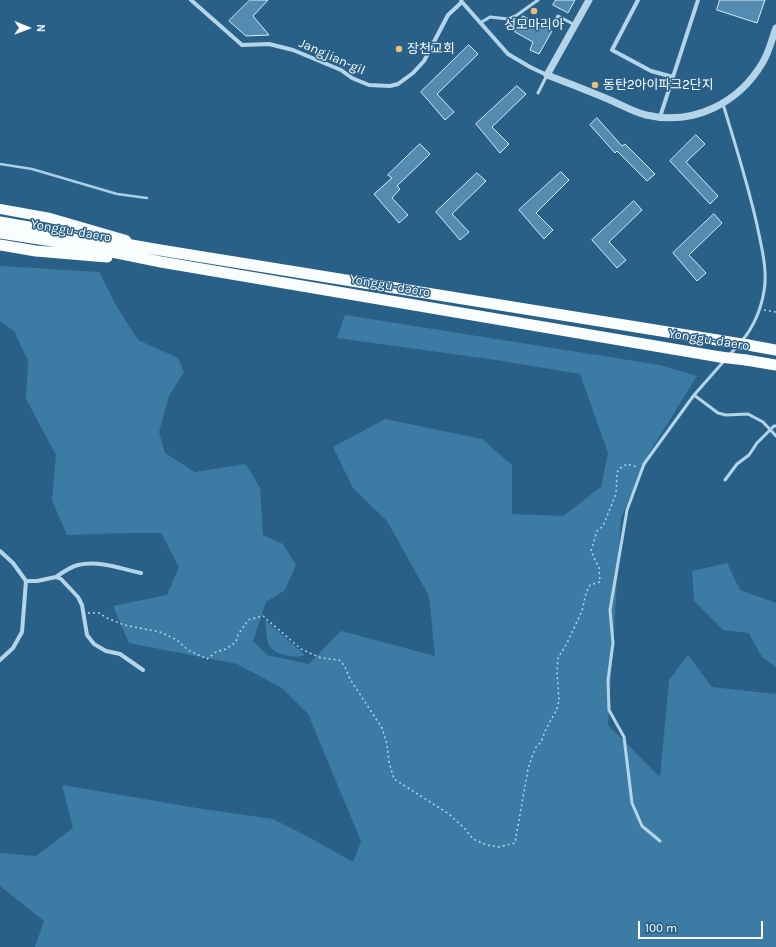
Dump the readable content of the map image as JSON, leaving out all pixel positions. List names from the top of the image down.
{
  "streets": {
    "highway": ["Yonggu-daero"],
    "street": ["Jangjian-gil"]
  },
  "places": ["성모마리아", "장천교회", "동탄2아이파크2단지"],
  "scale_bar": "100 m",
  "north": "right"
}
